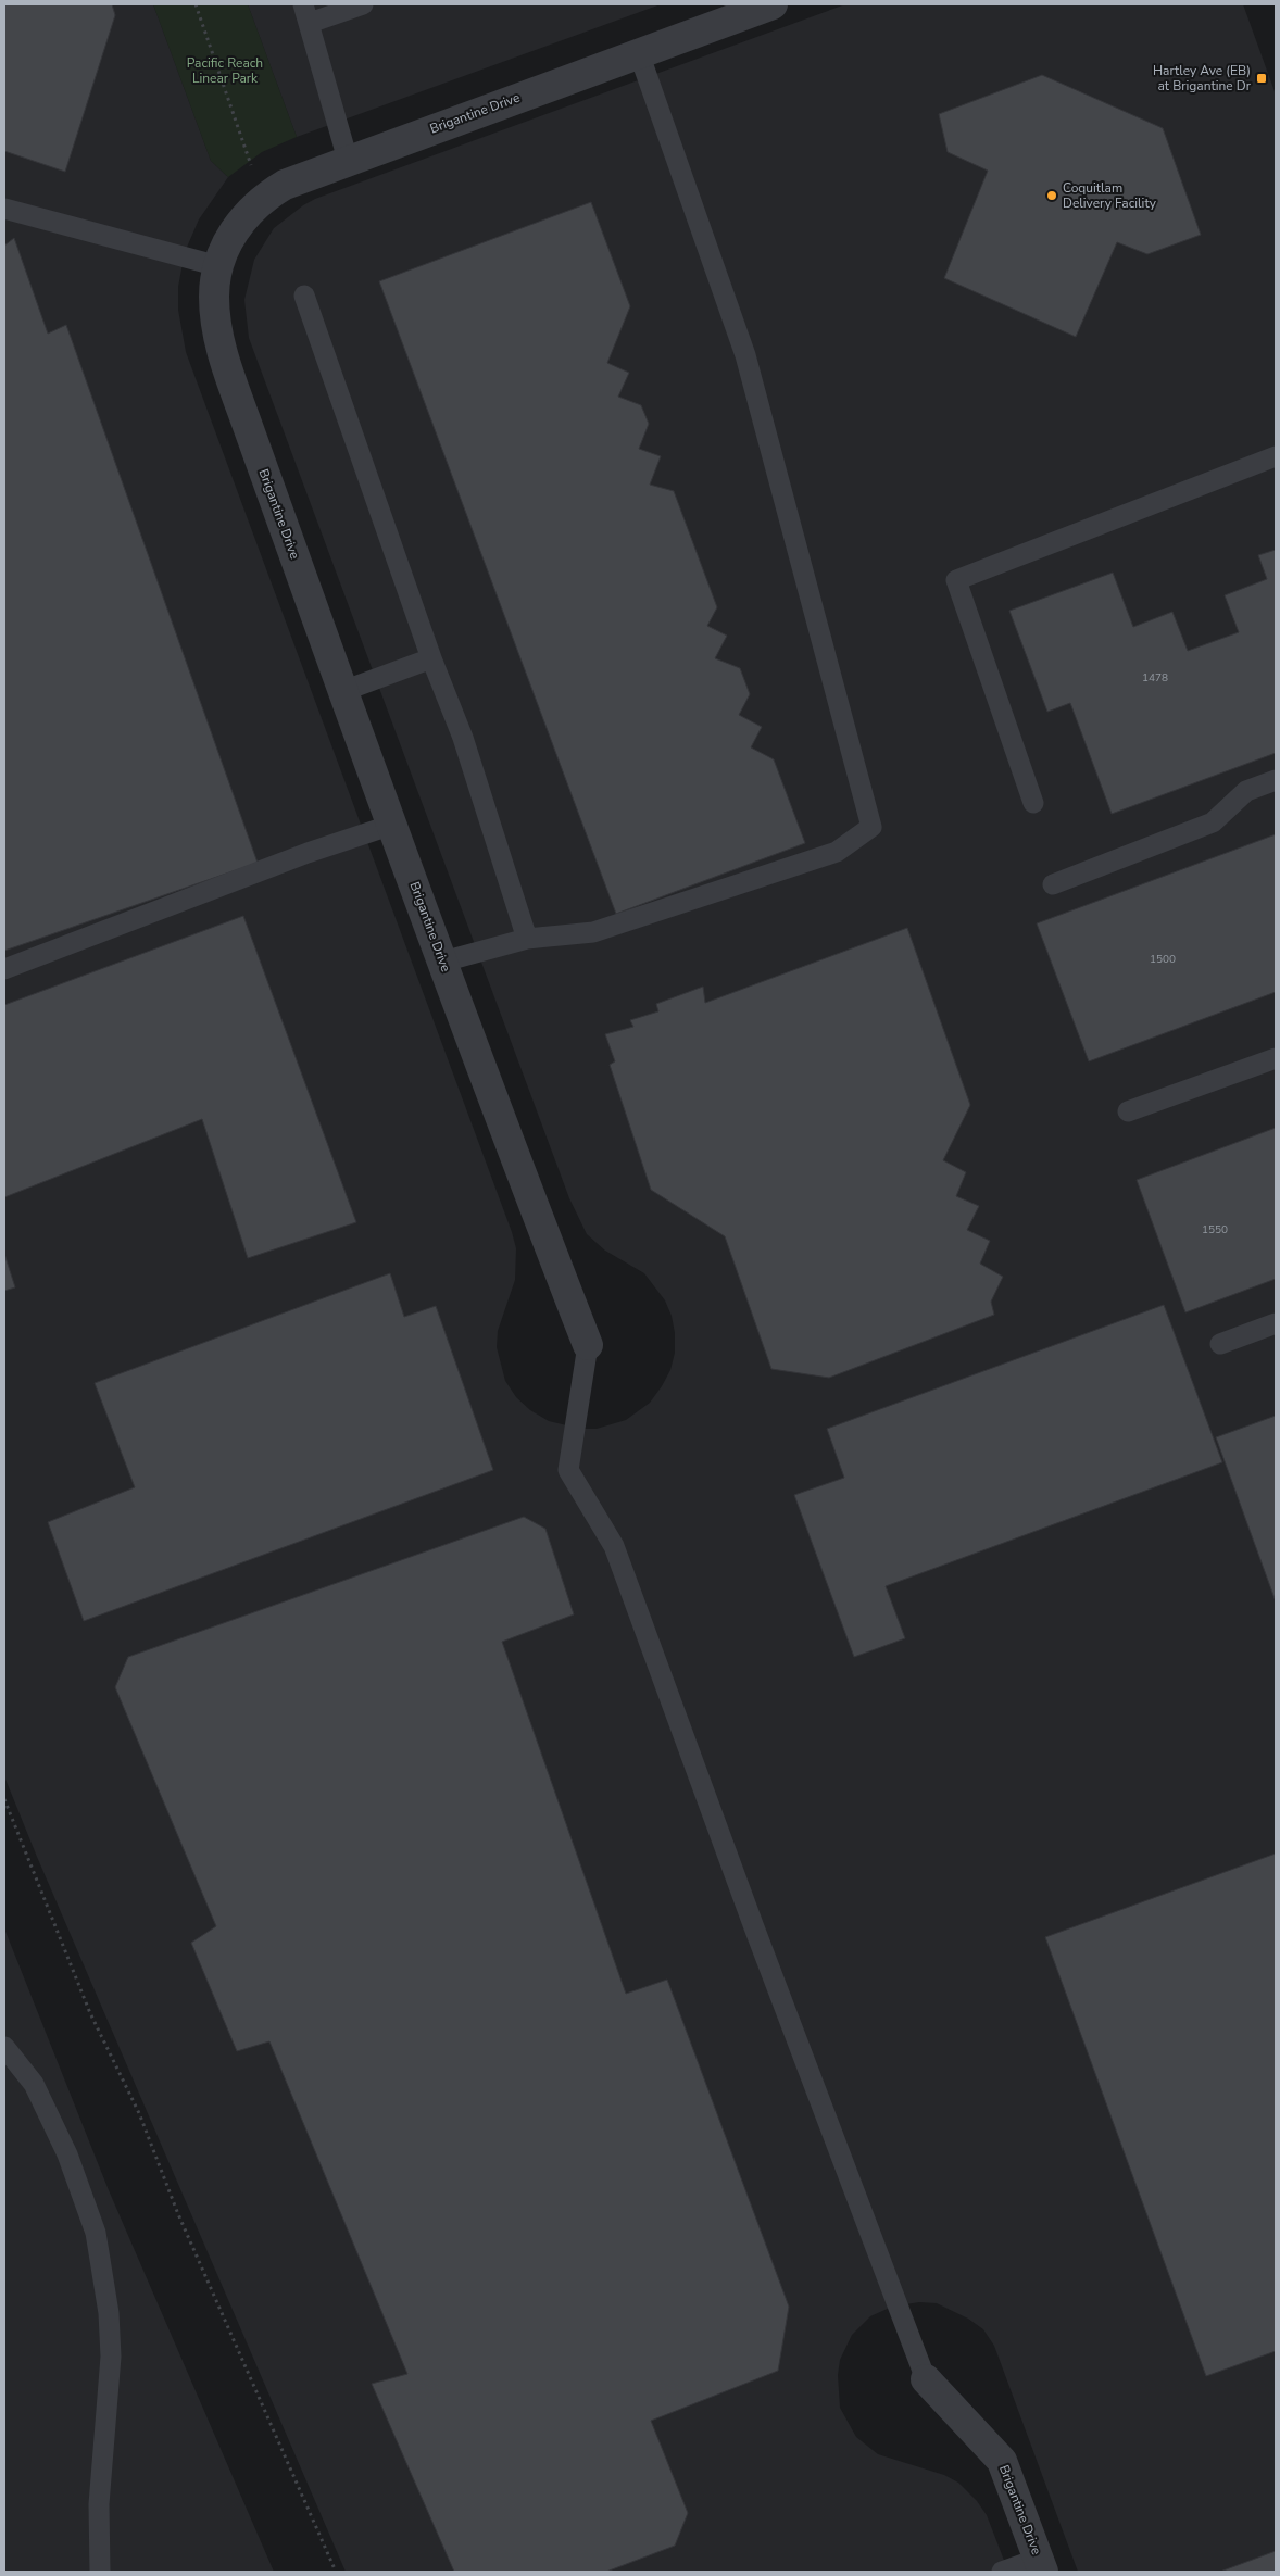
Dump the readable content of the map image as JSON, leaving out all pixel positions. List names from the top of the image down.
{
  "streets": {
    "street": ["Brigantine Drive"]
  },
  "parks": ["Pacific Reach Linear Park"],
  "places": {
    "transit": ["Hartley Ave (EB) at Brigantine Dr"],
    "other": ["Coquitlam Delivery Facility"]
  },
  "house_numbers": ["1478", "1500", "1550"]
}
